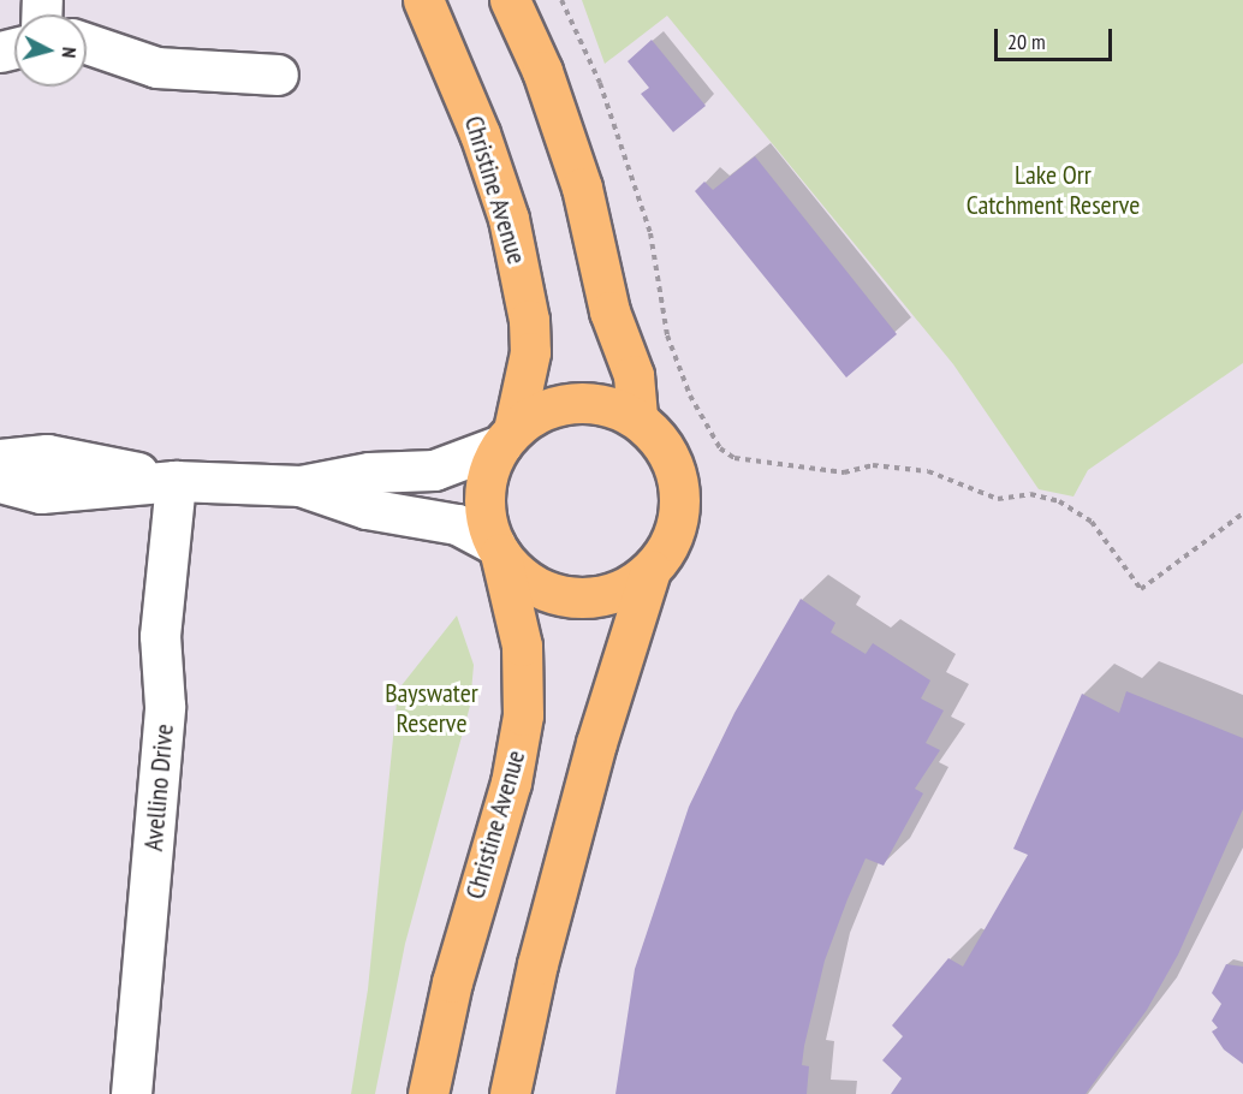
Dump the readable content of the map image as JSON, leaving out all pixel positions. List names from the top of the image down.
{
  "streets": {
    "main road": ["Christine Avenue"],
    "street": ["Avellino Drive"]
  },
  "parks": ["Lake Orr Catchment Reserve", "Bayswater Reserve"],
  "scale_bar": "20 m",
  "north": "right"
}
